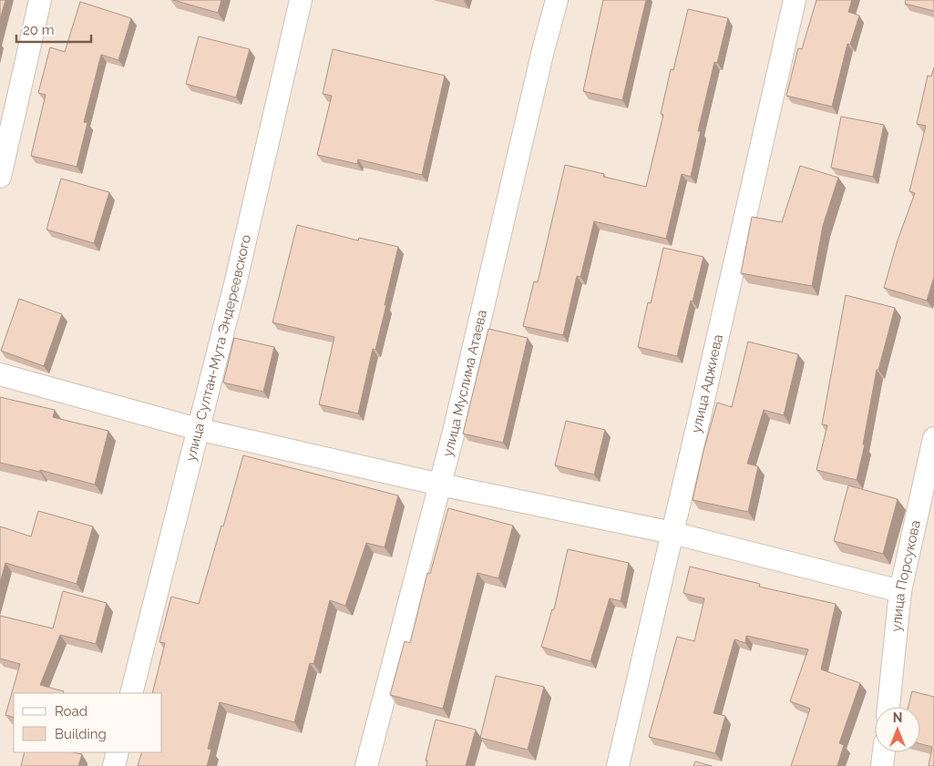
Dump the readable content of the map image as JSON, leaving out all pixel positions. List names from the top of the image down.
{
  "streets": {
    "street": [
      "улица Султан-Мута Эндереевского",
      "улица Муслима Атаева",
      "улица Аджиева",
      "улица Порсукова"
    ]
  },
  "legend": ["Road", "Building"],
  "scale_bar": "20 m",
  "north": "top"
}
